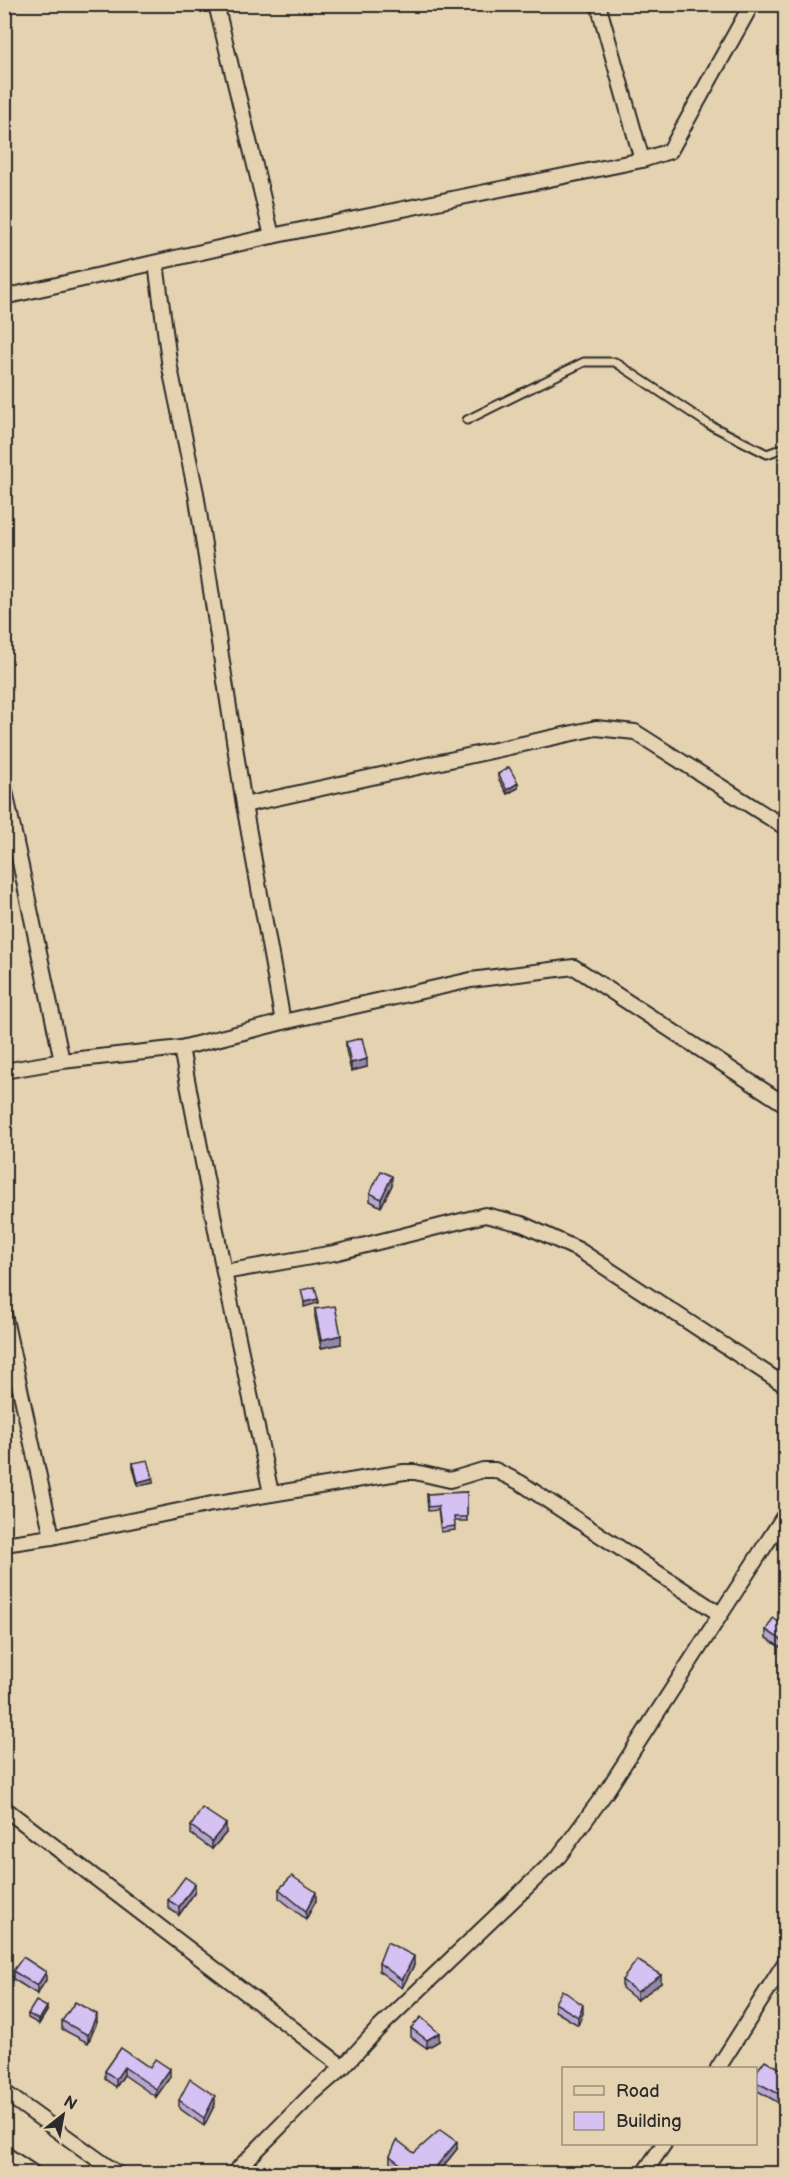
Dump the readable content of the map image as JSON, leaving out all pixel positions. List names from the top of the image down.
{
  "legend": ["Road", "Building"],
  "north": "top right"
}
